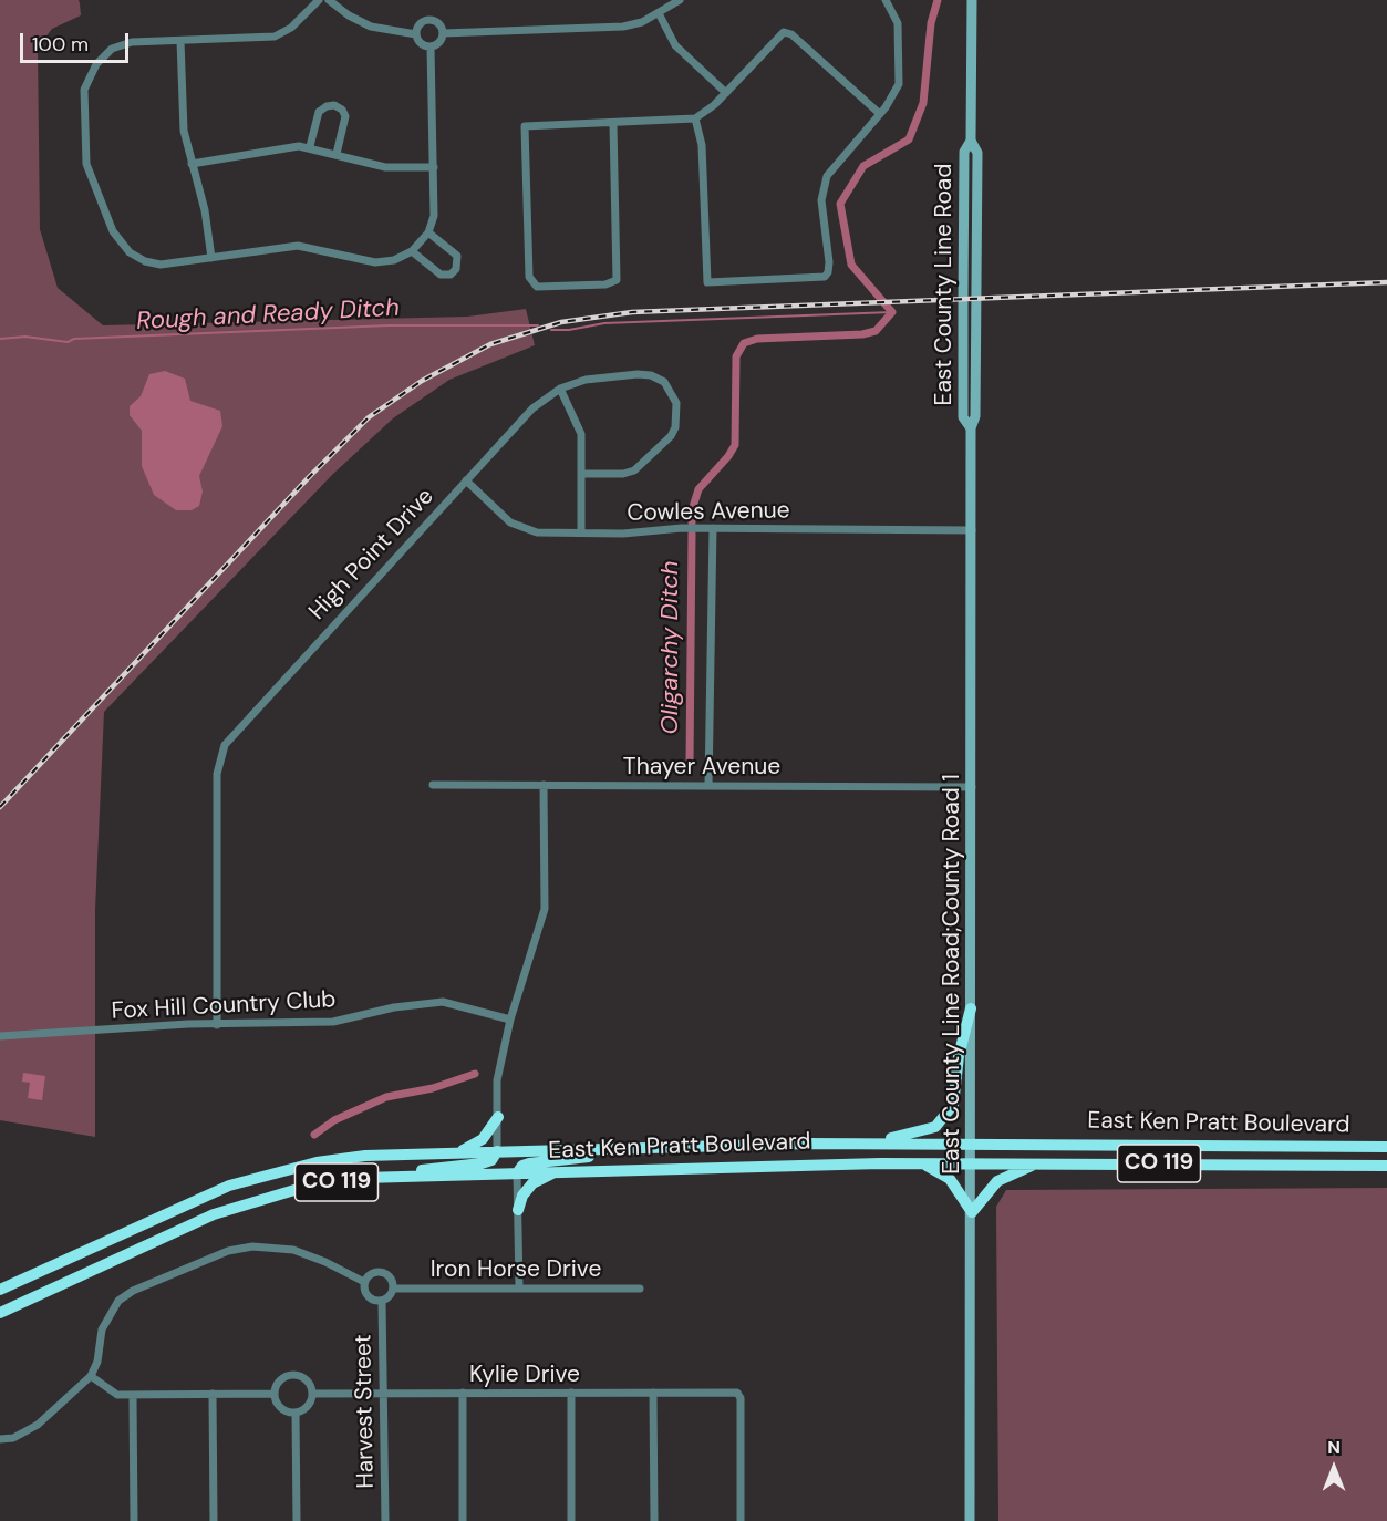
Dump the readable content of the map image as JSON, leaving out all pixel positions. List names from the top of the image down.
{
  "streets": {
    "highway": ["East Ken Pratt Boulevard", "CO 119"],
    "main road": ["East County Line Road;County Road 1"],
    "street": [
      "Cowles Avenue",
      "High Point Drive",
      "Thayer Avenue",
      "Fox Hill Country Club",
      "Iron Horse Drive",
      "Kylie Drive",
      "Harvest Street"
    ]
  },
  "crossings": [
    ["Cowles Avenue", "High Point Drive"],
    ["Cowles Avenue", "East County Line Road;County Road 1"],
    ["High Point Drive", "Fox Hill Country Club"],
    ["Thayer Avenue", "East County Line Road;County Road 1"],
    ["East County Line Road;County Road 1", "East Ken Pratt Boulevard"],
    ["Iron Horse Drive", "Harvest Street"],
    ["Kylie Drive", "Harvest Street"]
  ],
  "water": ["Rough and Ready Ditch", "Oligarchy Ditch"],
  "scale_bar": "100 m",
  "north": "top"
}
